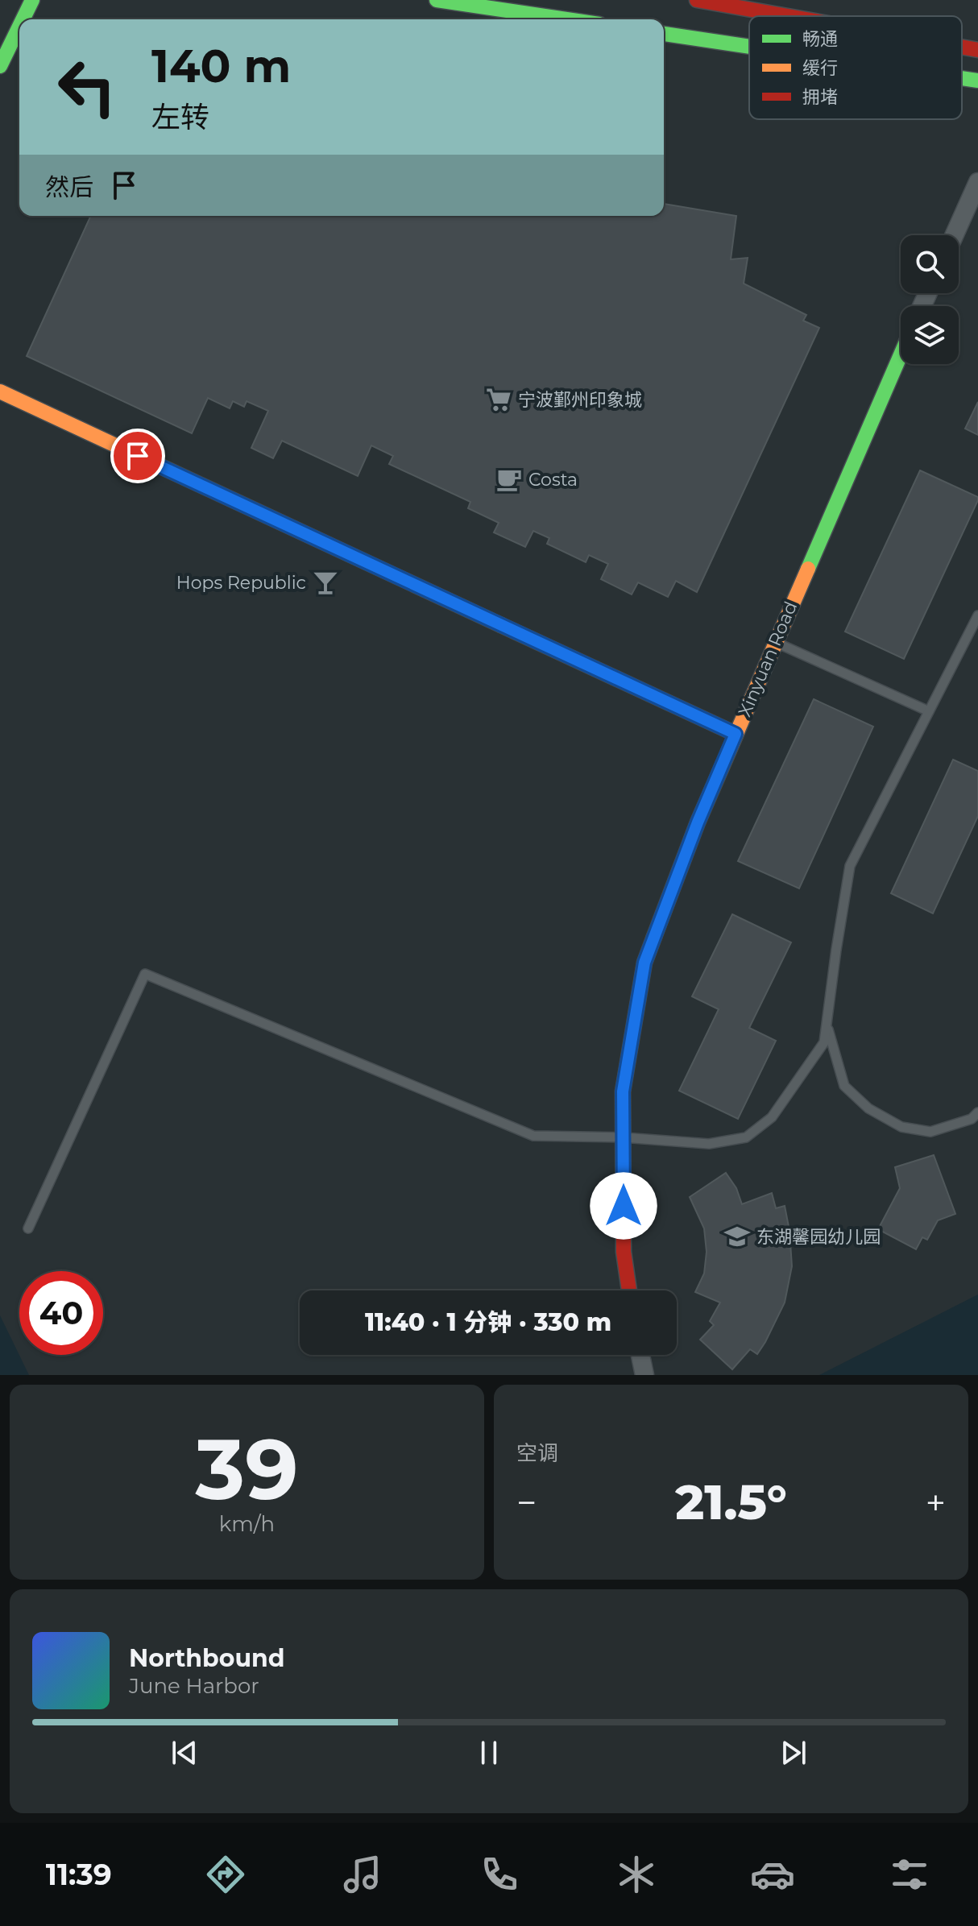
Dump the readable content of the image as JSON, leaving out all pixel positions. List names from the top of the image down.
{
  "streets": {
    "street": ["Xinyuan Road"]
  },
  "places": {
    "supermarket": ["宁波鄞州印象城"],
    "cafe": ["Costa"],
    "bar": ["Hops Republic"],
    "school or university": ["东湖馨园幼儿园"]
  },
  "legend": ["畅通", "缓行", "拥堵"],
  "page": {
    "turn": ["140 m", "左转"],
    "then": "然后",
    "limit": "40",
    "trip": "11:40 · 1 分钟 · 330 m",
    "tile": [
      ["39", "km/h"],
      "空调"
    ],
    "heat": ["−", "21.5°", "+"],
    "song": ["Northbound", "June Harbor"],
    "tabs": "11:39"
  }
}
